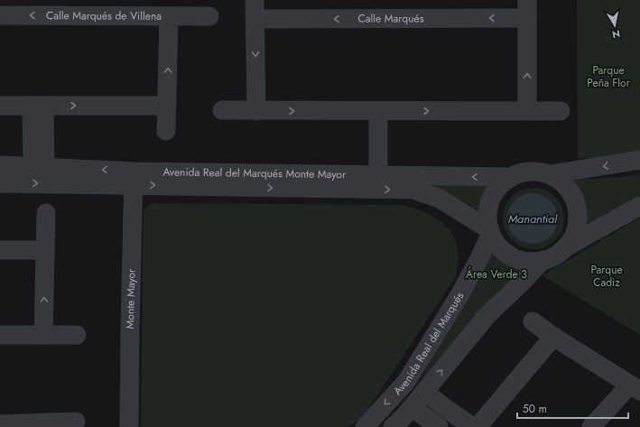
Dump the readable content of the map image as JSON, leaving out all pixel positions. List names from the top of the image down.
{
  "streets": {
    "street": [
      "Calle Marqués de Villena",
      "Calle Marqués",
      "Avenida Real del Marqués Monte Mayor",
      "Monte Mayor",
      "Avenida Real del Marqués"
    ]
  },
  "crossings": [
    ["Avenida Real del Marqués Monte Mayor", "Monte Mayor"],
    ["Avenida Real del Marqués Monte Mayor", "Avenida Real del Marqués"]
  ],
  "water": ["Manantial"],
  "parks": ["Parque Peña Flor", "Parque Cadiz", "Área Verde 3"],
  "scale_bar": "50 m",
  "north": "bottom"
}
